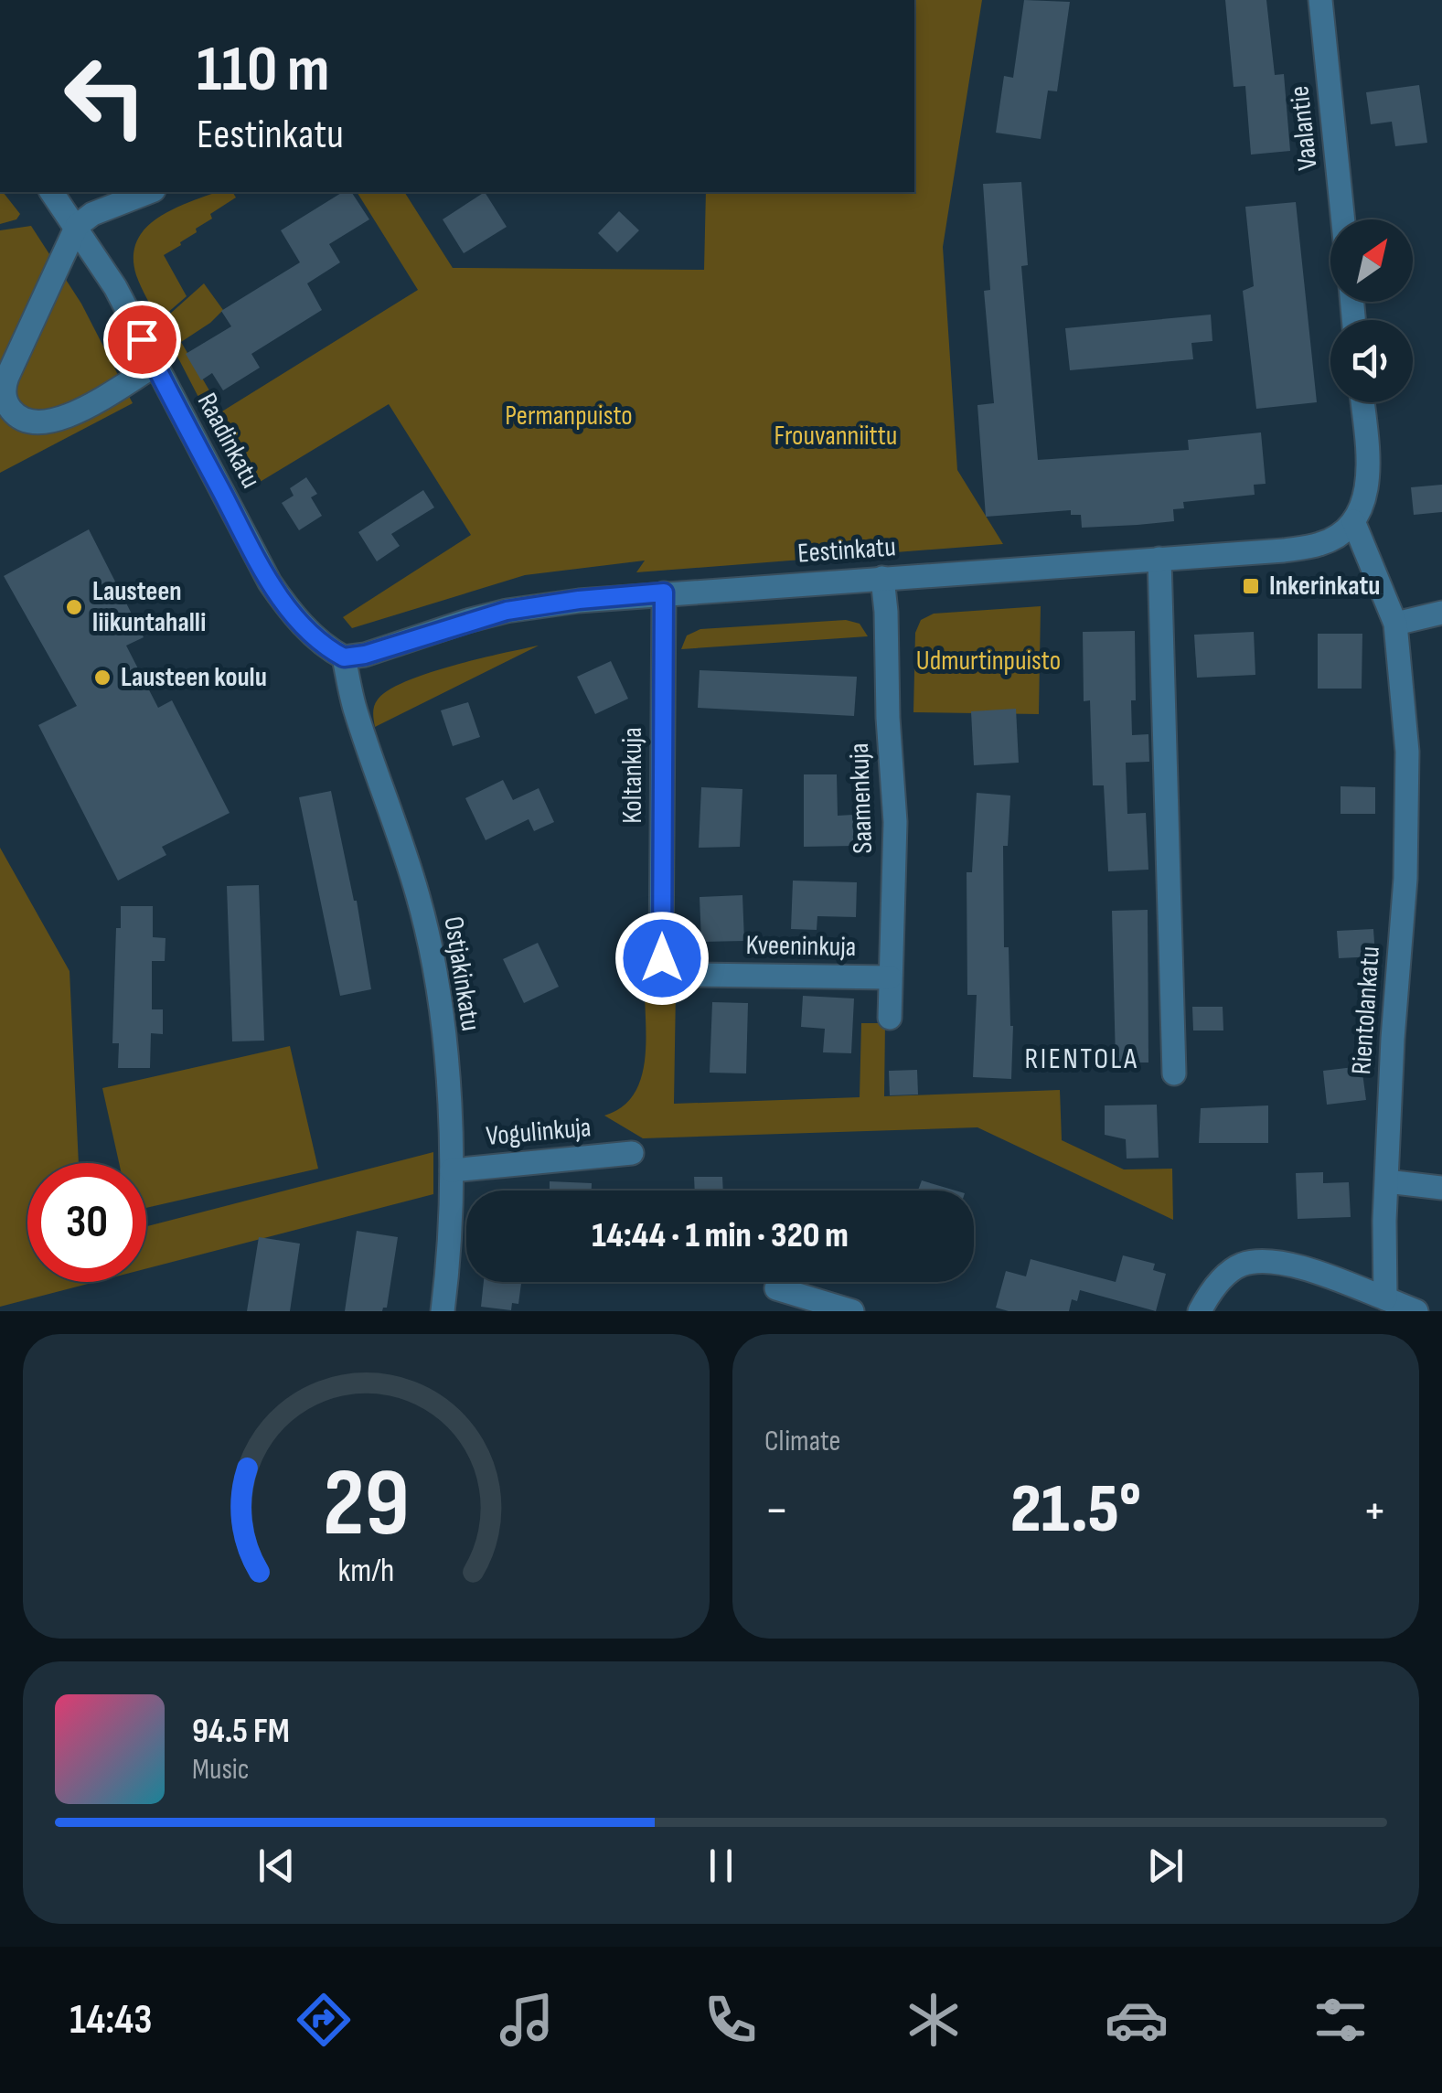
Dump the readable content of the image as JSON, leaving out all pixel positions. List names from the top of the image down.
{
  "streets": {
    "street": [
      "Vaalantie",
      "Raadinkatu",
      "Eestinkatu",
      "Koltankuja",
      "Saamenkuja",
      "Kveeninkuja",
      "Ostjakinkatu",
      "Rientolankatu",
      "Vogulinkuja"
    ]
  },
  "crossings": [
    ["Raadinkatu", "Eestinkatu"],
    ["Raadinkatu", "Ostjakinkatu"],
    ["Eestinkatu", "Koltankuja"],
    ["Eestinkatu", "Saamenkuja"],
    ["Eestinkatu", "Ostjakinkatu"],
    ["Eestinkatu", "Rientolankatu"],
    ["Koltankuja", "Kveeninkuja"],
    ["Saamenkuja", "Kveeninkuja"],
    ["Ostjakinkatu", "Vogulinkuja"]
  ],
  "districts": ["RIENTOLA"],
  "parks": ["Permanpuisto", "Frouvanniittu", "Udmurtinpuisto"],
  "places": {
    "transit": ["Inkerinkatu"],
    "other": ["Lausteen liikuntahalli", "Lausteen koulu"]
  },
  "north": "top right",
  "page": {
    "turn": ["110 m", "Eestinkatu"],
    "limit": "30",
    "trip": "14:44 · 1 min · 320 m",
    "tile": "Climate",
    "heat": ["−", "21.5°", "+"],
    "song": ["94.5 FM", "Music"],
    "tabs": "14:43",
    "gauge": ["29", "km/h"]
  }
}
